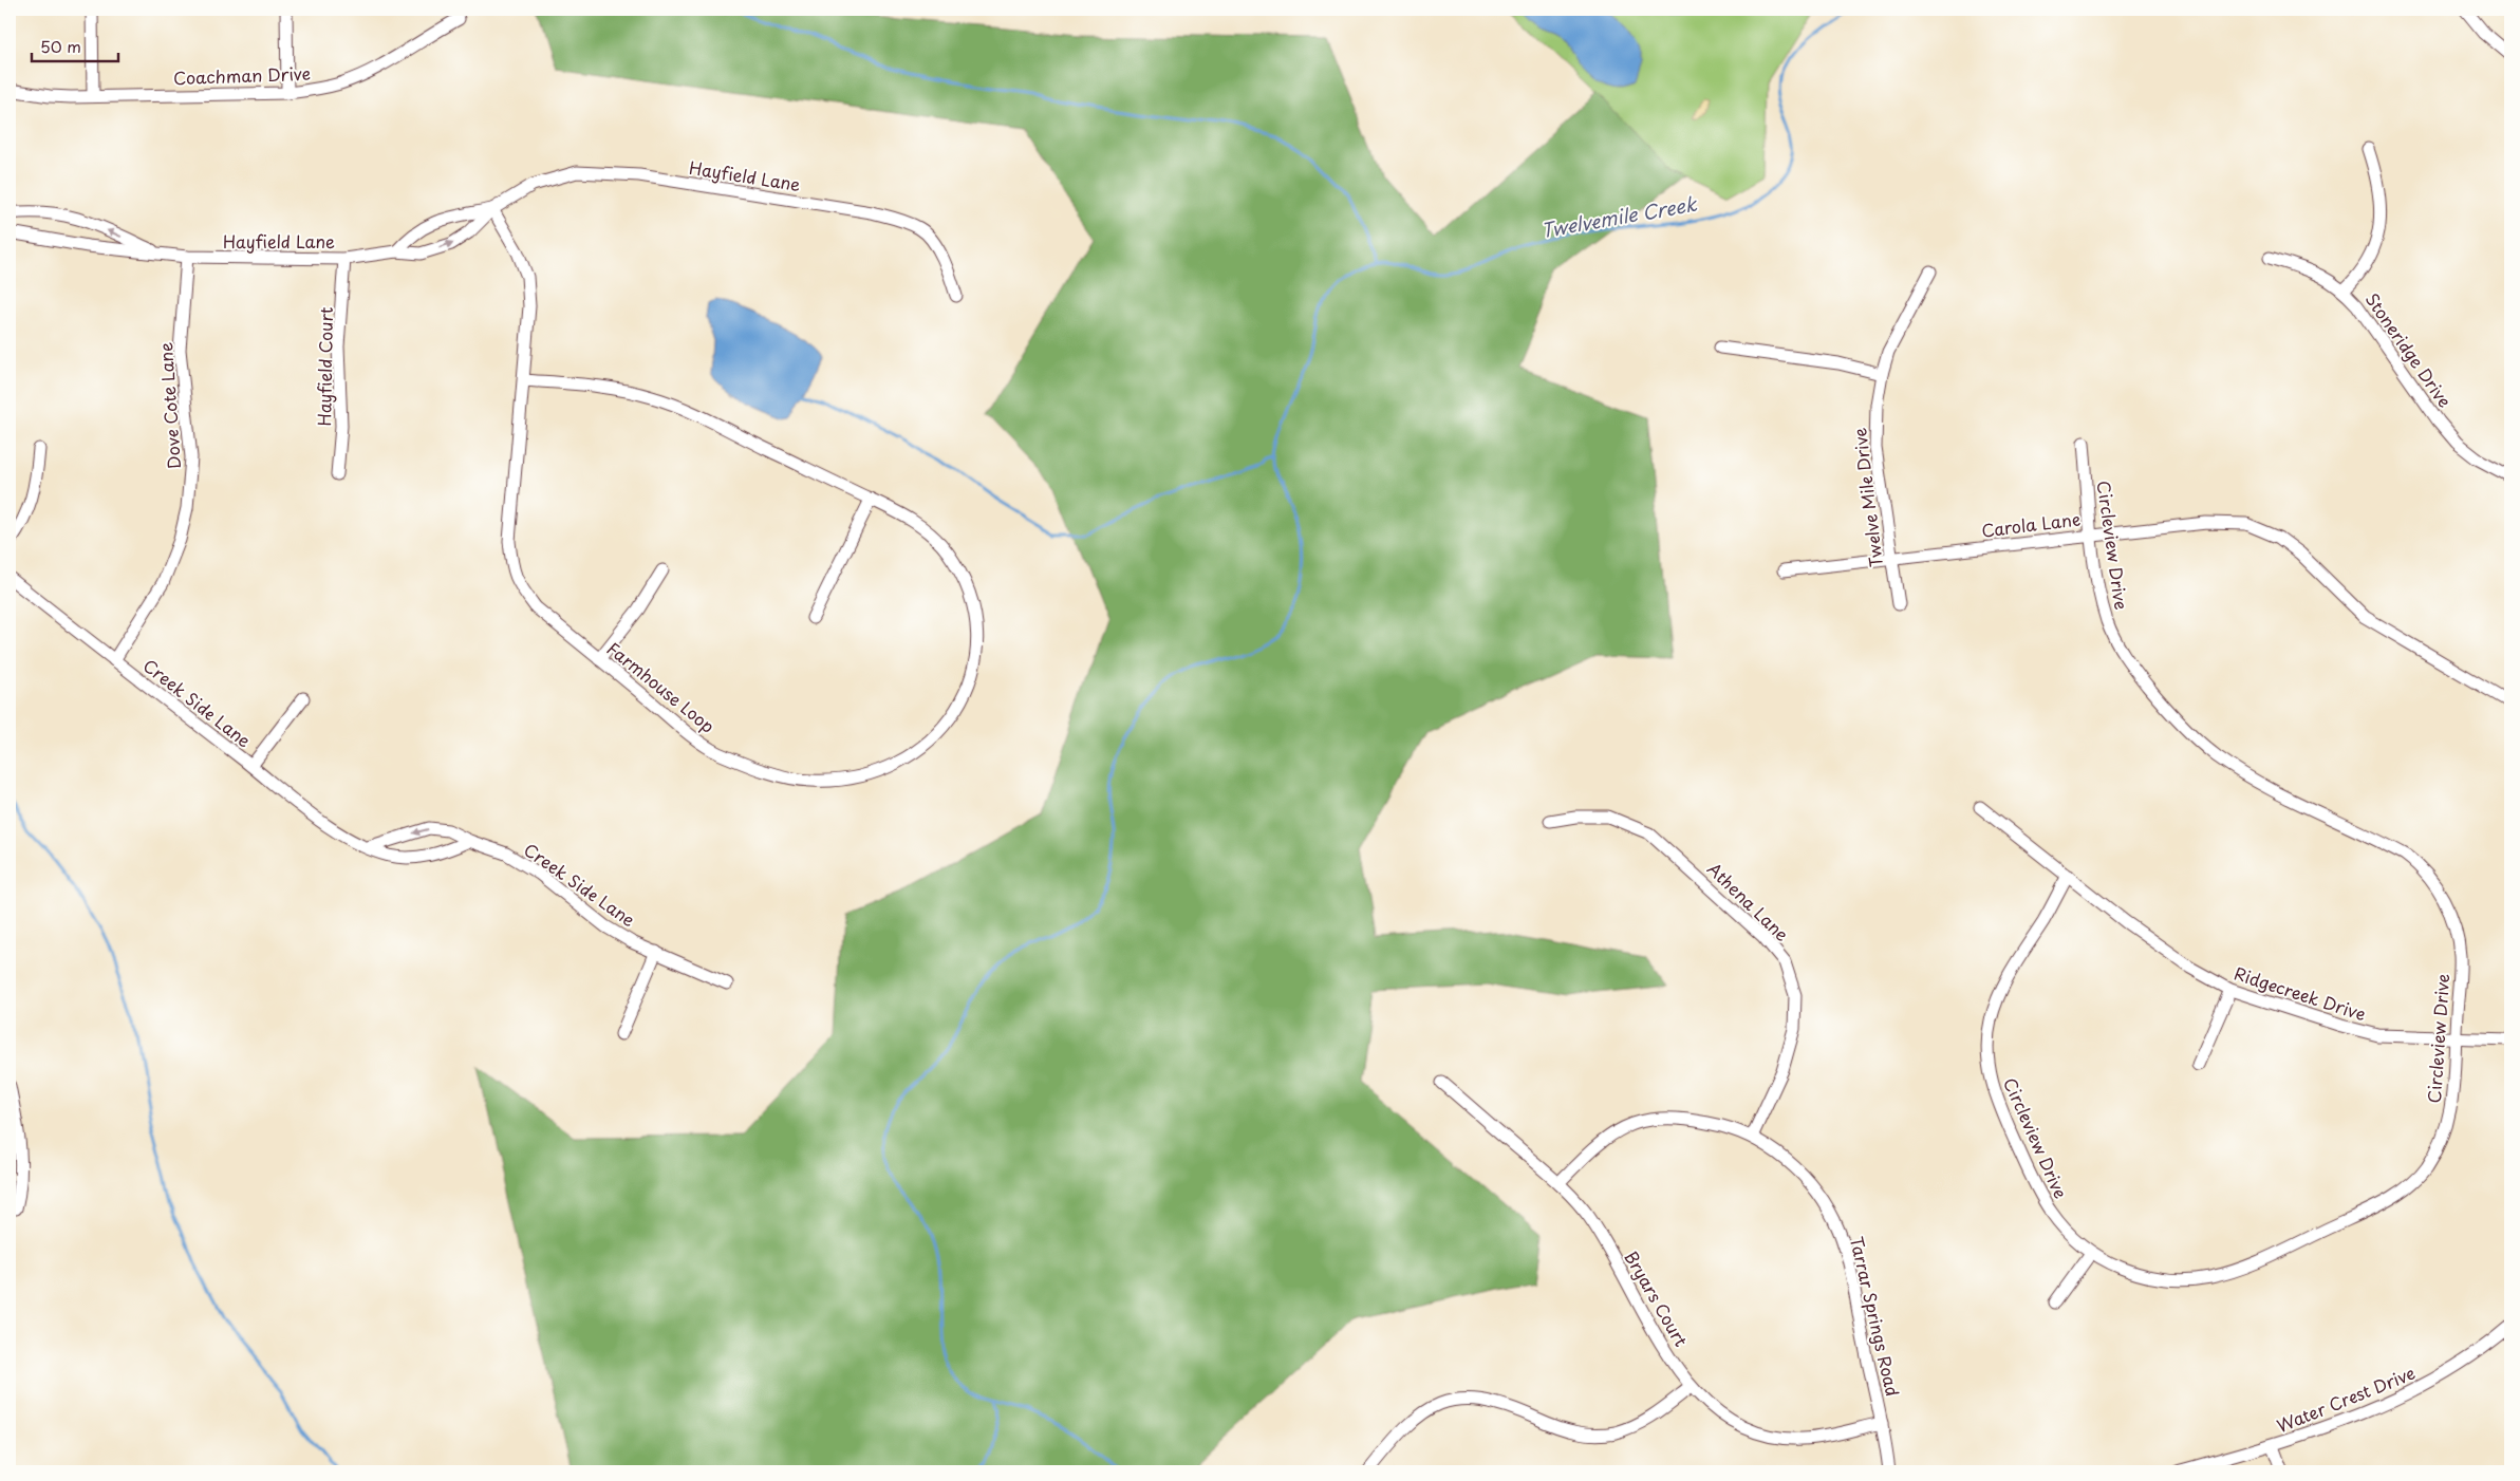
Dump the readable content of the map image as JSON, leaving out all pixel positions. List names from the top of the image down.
{
  "streets": {
    "street": [
      "Coachman Drive",
      "Hayfield Lane",
      "Stoneridge Drive",
      "Hayfield Court",
      "Dove Cote Lane",
      "Twelve Mile Drive",
      "Carola Lane",
      "Circleview Drive",
      "Farmhouse Loop",
      "Creek Side Lane",
      "Athena Lane",
      "Ridgecreek Drive",
      "Bryars Court",
      "Tarrar Springs Road",
      "Water Crest Drive"
    ]
  },
  "crossings": [
    ["Hayfield Lane", "Hayfield Court"],
    ["Hayfield Lane", "Dove Cote Lane"],
    ["Hayfield Lane", "Farmhouse Loop"],
    ["Dove Cote Lane", "Creek Side Lane"],
    ["Twelve Mile Drive", "Carola Lane"],
    ["Carola Lane", "Circleview Drive"],
    ["Circleview Drive", "Ridgecreek Drive"],
    ["Athena Lane", "Tarrar Springs Road"],
    ["Bryars Court", "Tarrar Springs Road"]
  ],
  "water": ["Twelvemile Creek"],
  "scale_bar": "50 m"
}
